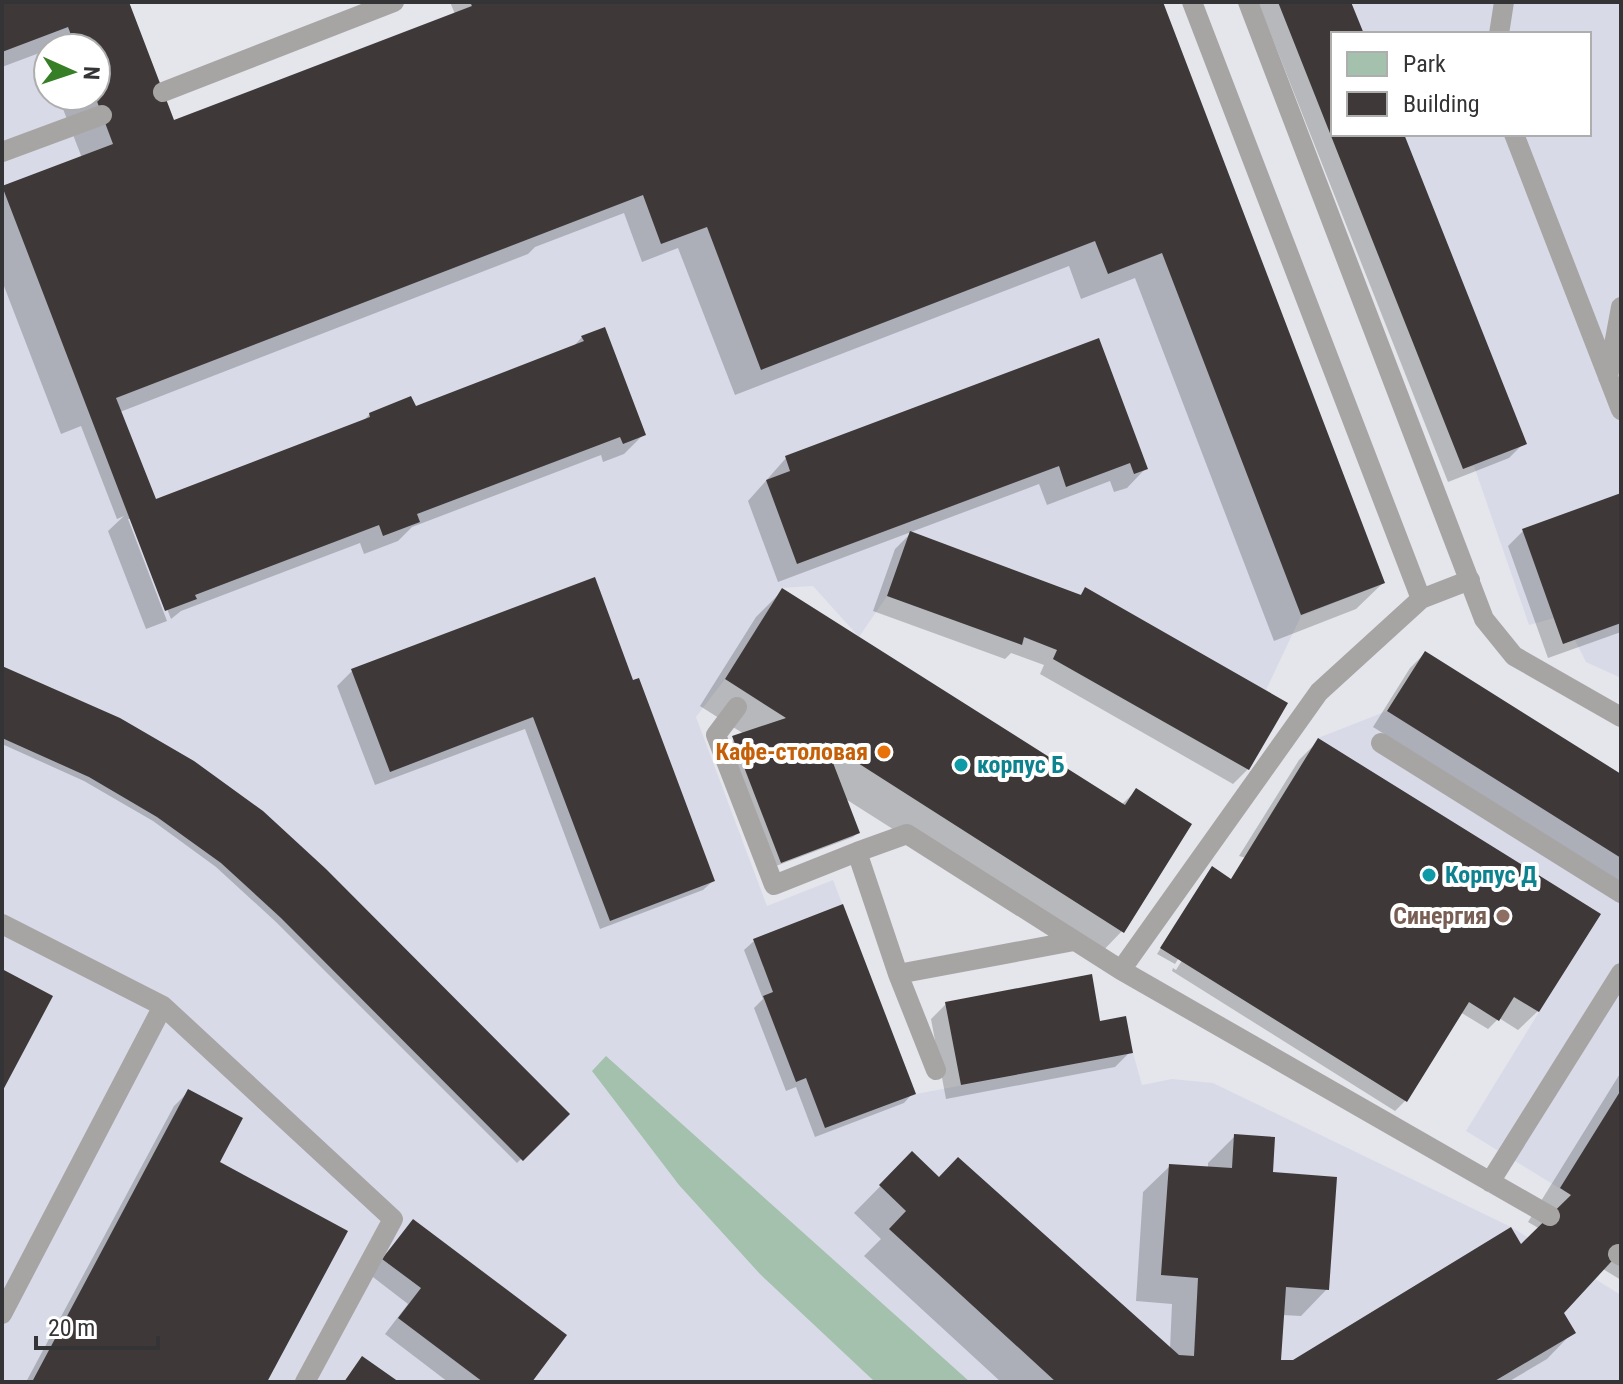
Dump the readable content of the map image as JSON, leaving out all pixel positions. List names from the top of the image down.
{
  "places": [
    "Кафе-столовая",
    "корпус Б",
    "Корпус Д",
    "Синергия"
  ],
  "legend": ["Park", "Building"],
  "scale_bar": "20 m",
  "north": "right"
}
